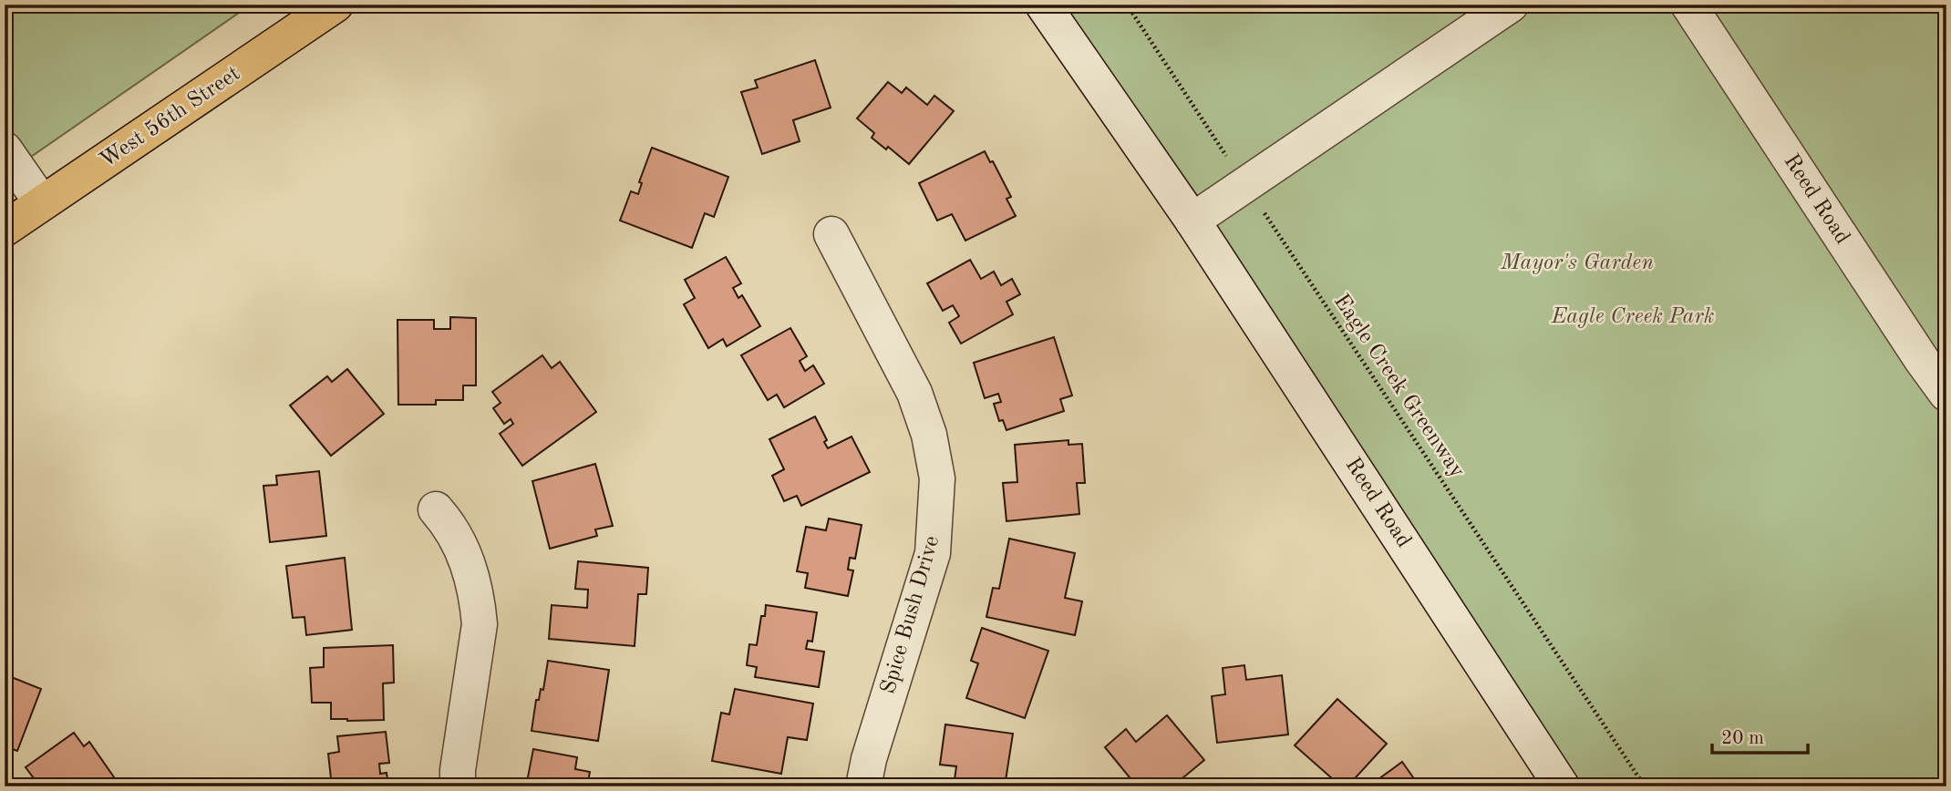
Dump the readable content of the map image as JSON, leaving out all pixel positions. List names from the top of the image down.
{
  "streets": {
    "main road": ["West 56th Street"],
    "street": ["Reed Road", "Spice Bush Drive"],
    "path": ["Eagle Creek Greenway"]
  },
  "parks": ["Mayor's Garden", "Eagle Creek Park"],
  "scale_bar": "20 m"
}
